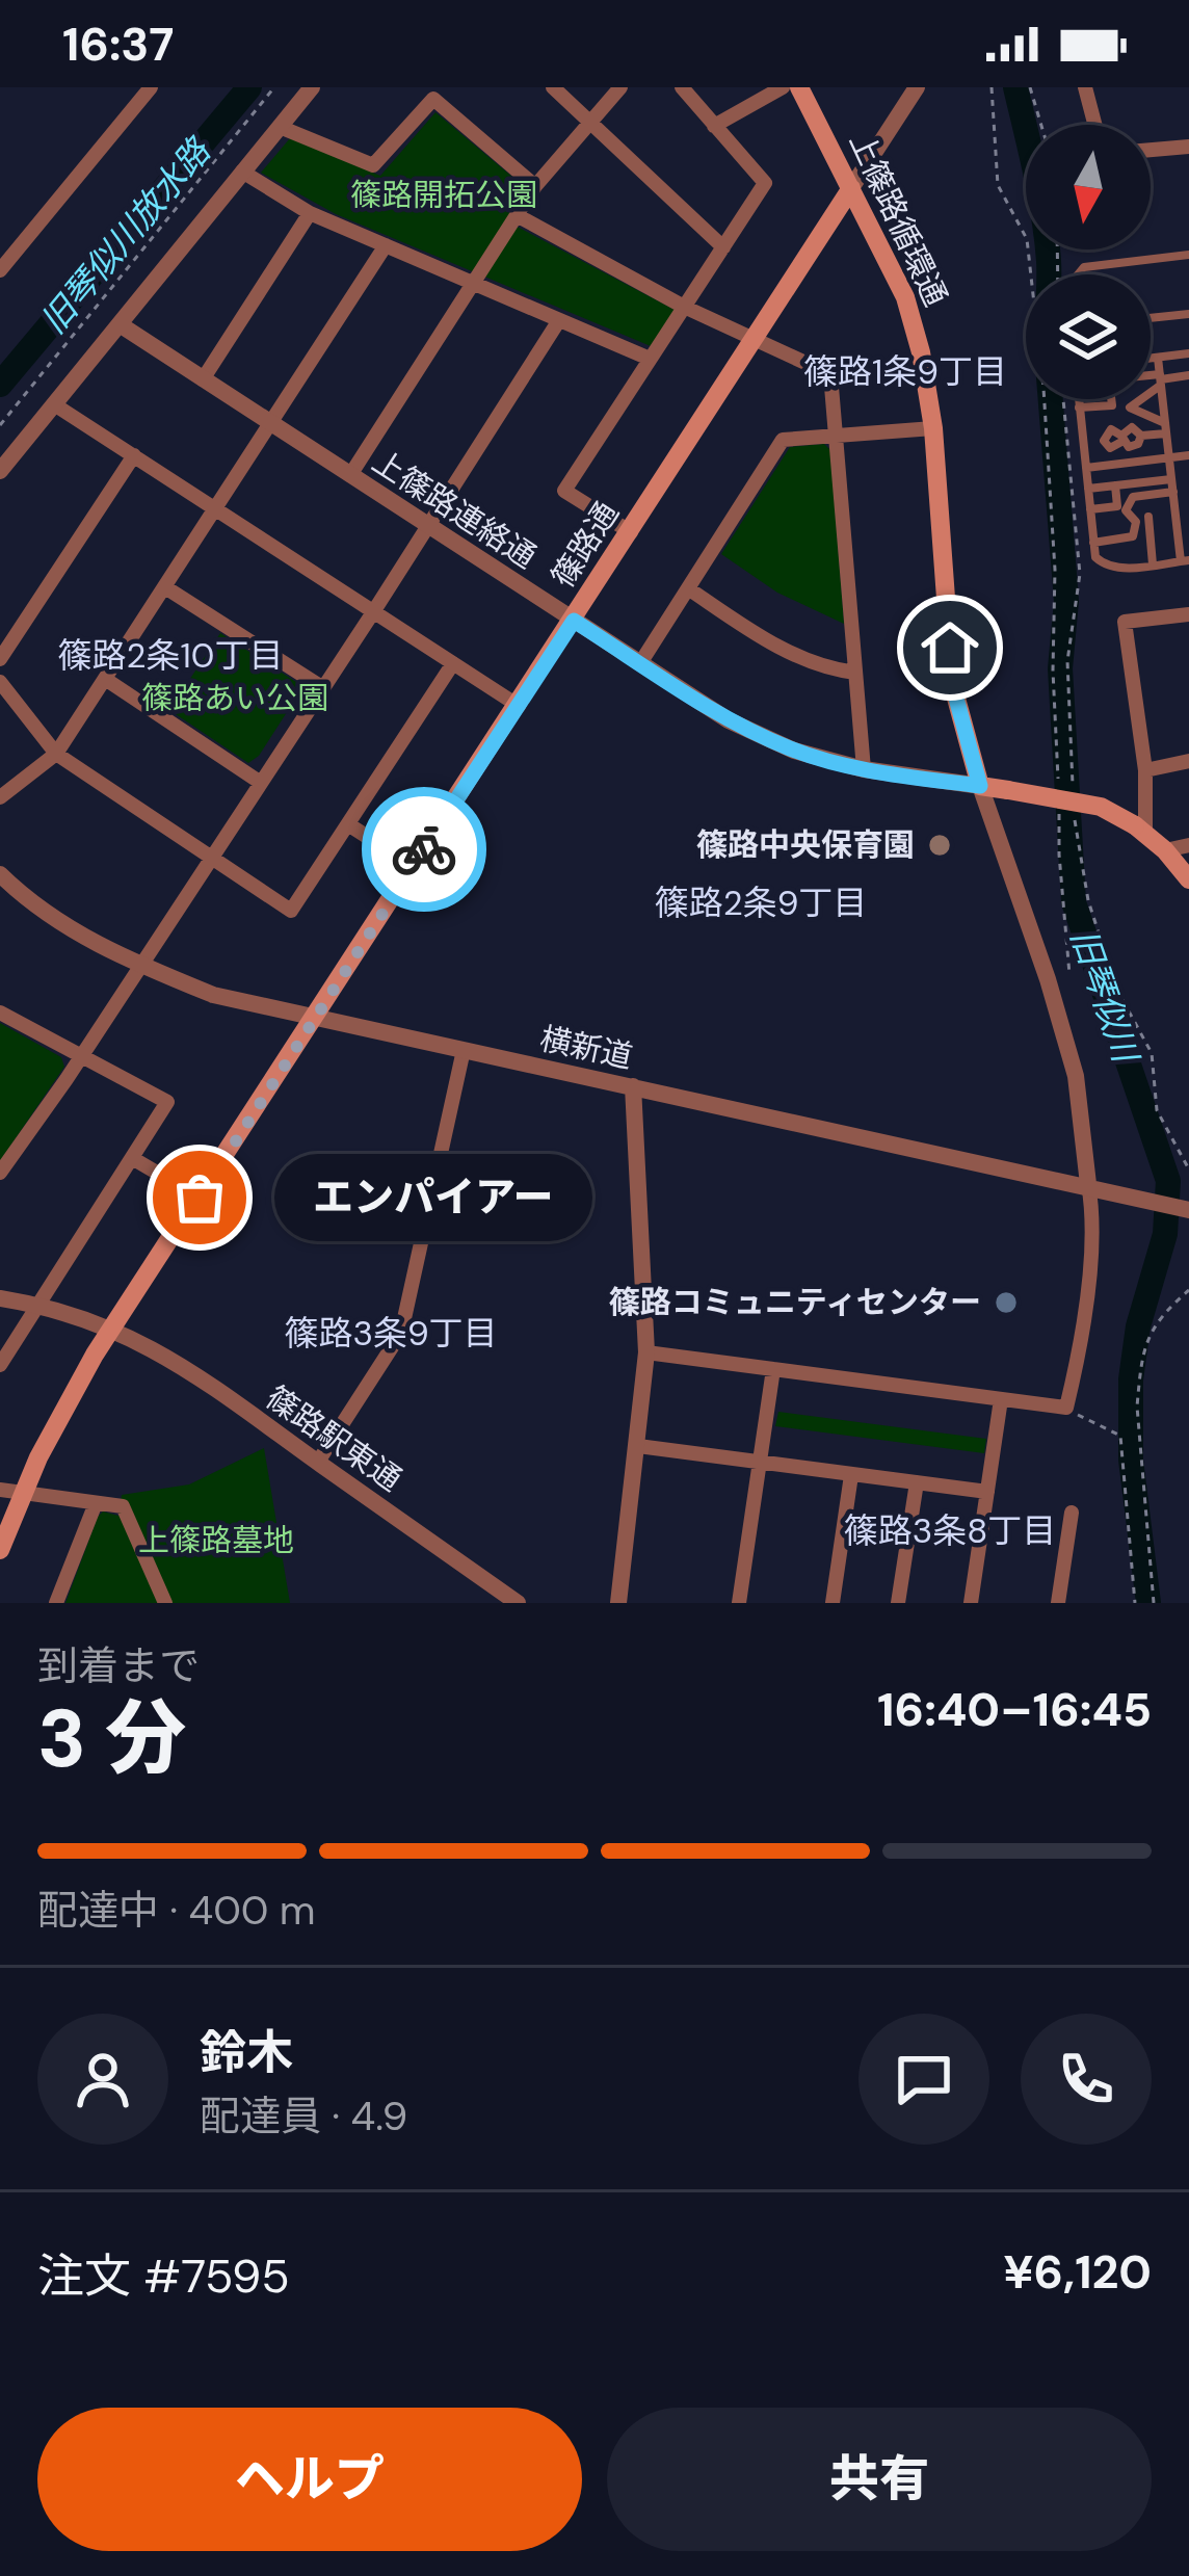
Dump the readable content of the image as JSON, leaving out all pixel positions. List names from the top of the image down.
{
  "streets": {
    "main road": ["上篠路循環通", "篠路通"],
    "street": ["上篠路連絡通", "横新道", "篠路駅東通"]
  },
  "crossings": [
    ["上篠路循環通", "上篠路連絡通"],
    ["上篠路循環通", "篠路通"],
    ["上篠路循環通", "横新道"],
    ["上篠路連絡通", "篠路通"],
    ["篠路通", "横新道"],
    ["篠路通", "篠路駅東通"]
  ],
  "districts": [
    "篠路1条9丁目",
    "篠路2条10丁目",
    "篠路2条9丁目",
    "篠路3条9丁目",
    "篠路3条8丁目"
  ],
  "water": ["旧琴似川放水路", "旧琴似川"],
  "parks": ["篠路開拓公園", "篠路あい公園", "上篠路墓地"],
  "places": ["篠路中央保育園", "エンパイアー", "篠路コミュニティセンター"],
  "north": "bottom",
  "page": {
    "status": "16:37",
    "bubble": "エンパイアー",
    "heading": ["3 分", "到着まで", "16:40–16:45"],
    "panel": [
      "鈴木",
      "配達員 · 4.9",
      "注文 #7595",
      "¥6,120"
    ],
    "bar": "配達中 · 400 m",
    "buttons": ["ヘルプ", "共有"]
  }
}
